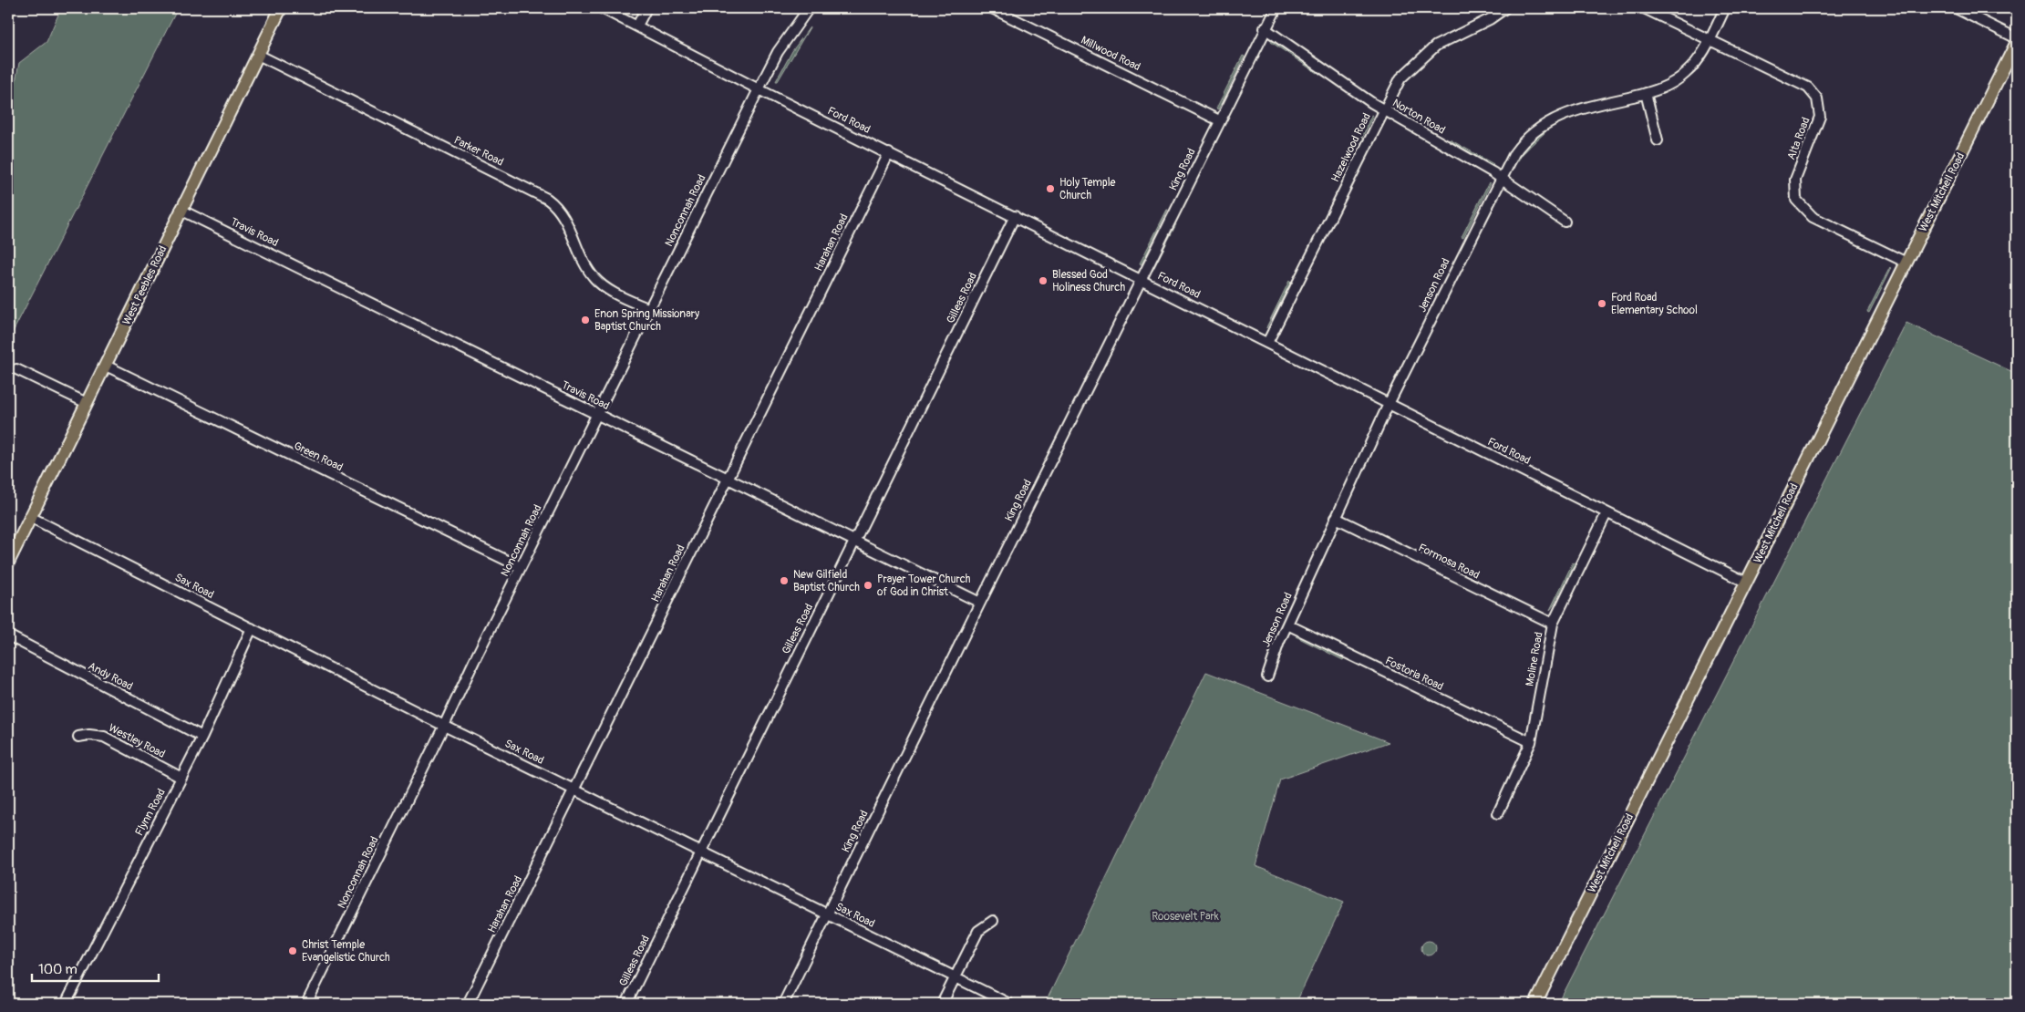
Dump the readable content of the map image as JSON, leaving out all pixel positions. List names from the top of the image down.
{
  "streets": {
    "main road": ["West Mitchell Road", "West Peebles Road"],
    "street": [
      "Millwood Road",
      "Norton Road",
      "Ford Road",
      "Alta Road",
      "Hazelwood Road",
      "Parker Road",
      "King Road",
      "Nonconnah Road",
      "Travis Road",
      "Harahan Road",
      "Jenson Road",
      "Gilleas Road",
      "Green Road",
      "Formosa Road",
      "Sax Road",
      "Moline Road",
      "Fostoria Road",
      "Andy Road",
      "Westley Road",
      "Flynn Road"
    ]
  },
  "crossings": [
    ["Millwood Road", "King Road"],
    ["Norton Road", "Hazelwood Road"],
    ["Norton Road", "King Road"],
    ["Norton Road", "Jenson Road"],
    ["Ford Road", "Hazelwood Road"],
    ["Ford Road", "King Road"],
    ["Ford Road", "West Mitchell Road"],
    ["Ford Road", "Nonconnah Road"],
    ["Ford Road", "Harahan Road"],
    ["Ford Road", "Jenson Road"],
    ["Ford Road", "Gilleas Road"],
    ["Ford Road", "Moline Road"],
    ["Alta Road", "West Mitchell Road"],
    ["Alta Road", "Jenson Road"],
    ["Parker Road", "Nonconnah Road"],
    ["Parker Road", "West Peebles Road"],
    ["King Road", "Travis Road"],
    ["King Road", "Sax Road"],
    ["Nonconnah Road", "Travis Road"],
    ["Nonconnah Road", "Green Road"],
    ["Nonconnah Road", "Sax Road"],
    ["Travis Road", "Harahan Road"],
    ["Travis Road", "West Peebles Road"],
    ["Travis Road", "Gilleas Road"],
    ["Harahan Road", "Sax Road"],
    ["West Peebles Road", "Green Road"],
    ["West Peebles Road", "Sax Road"],
    ["Jenson Road", "Formosa Road"],
    ["Jenson Road", "Fostoria Road"],
    ["Gilleas Road", "Sax Road"],
    ["Formosa Road", "Moline Road"],
    ["Sax Road", "Flynn Road"],
    ["Moline Road", "Fostoria Road"],
    ["Andy Road", "Flynn Road"],
    ["Westley Road", "Flynn Road"]
  ],
  "parks": ["Roosevelt Park"],
  "places": [
    "Holy Temple Church",
    "Blessed God Holiness Church",
    "Ford Road Elementary School",
    "Enon Spring Missionary Baptist Church",
    "New Gilfield Baptist Church",
    "Prayer Tower Church of God in Christ",
    "Christ Temple Evangelistic Church"
  ],
  "scale_bar": "100 m"
}
